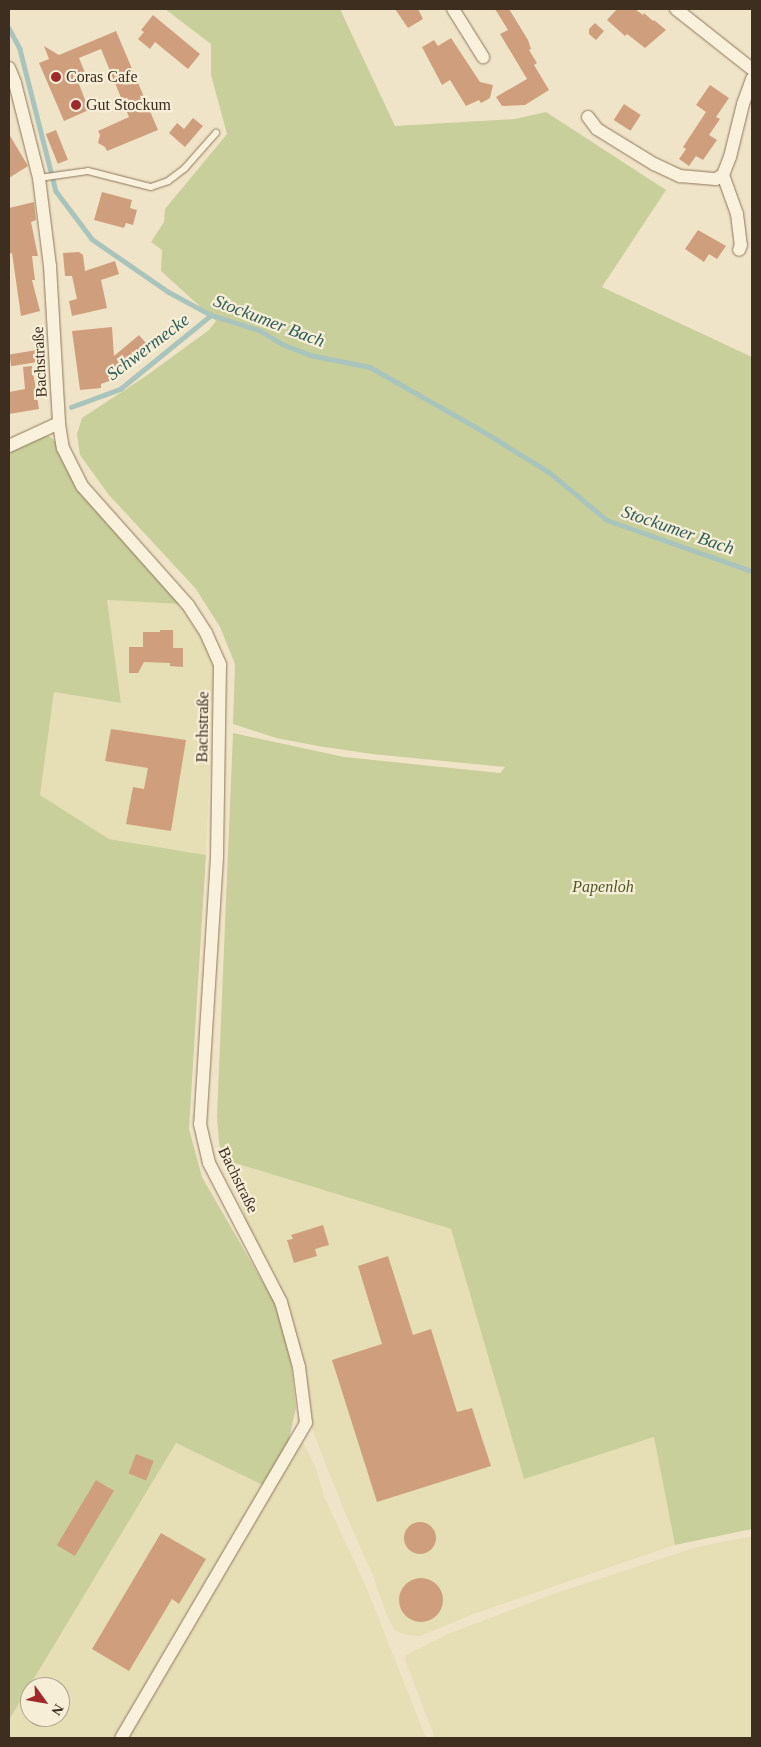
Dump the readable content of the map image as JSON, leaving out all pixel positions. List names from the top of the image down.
{
  "streets": {
    "street": ["Bachstraße"]
  },
  "water": ["Stockumer Bach", "Schwermecke"],
  "parks": ["Papenloh"],
  "places": ["Coras Cafe", "Gut Stockum"],
  "north": "bottom right"
}
